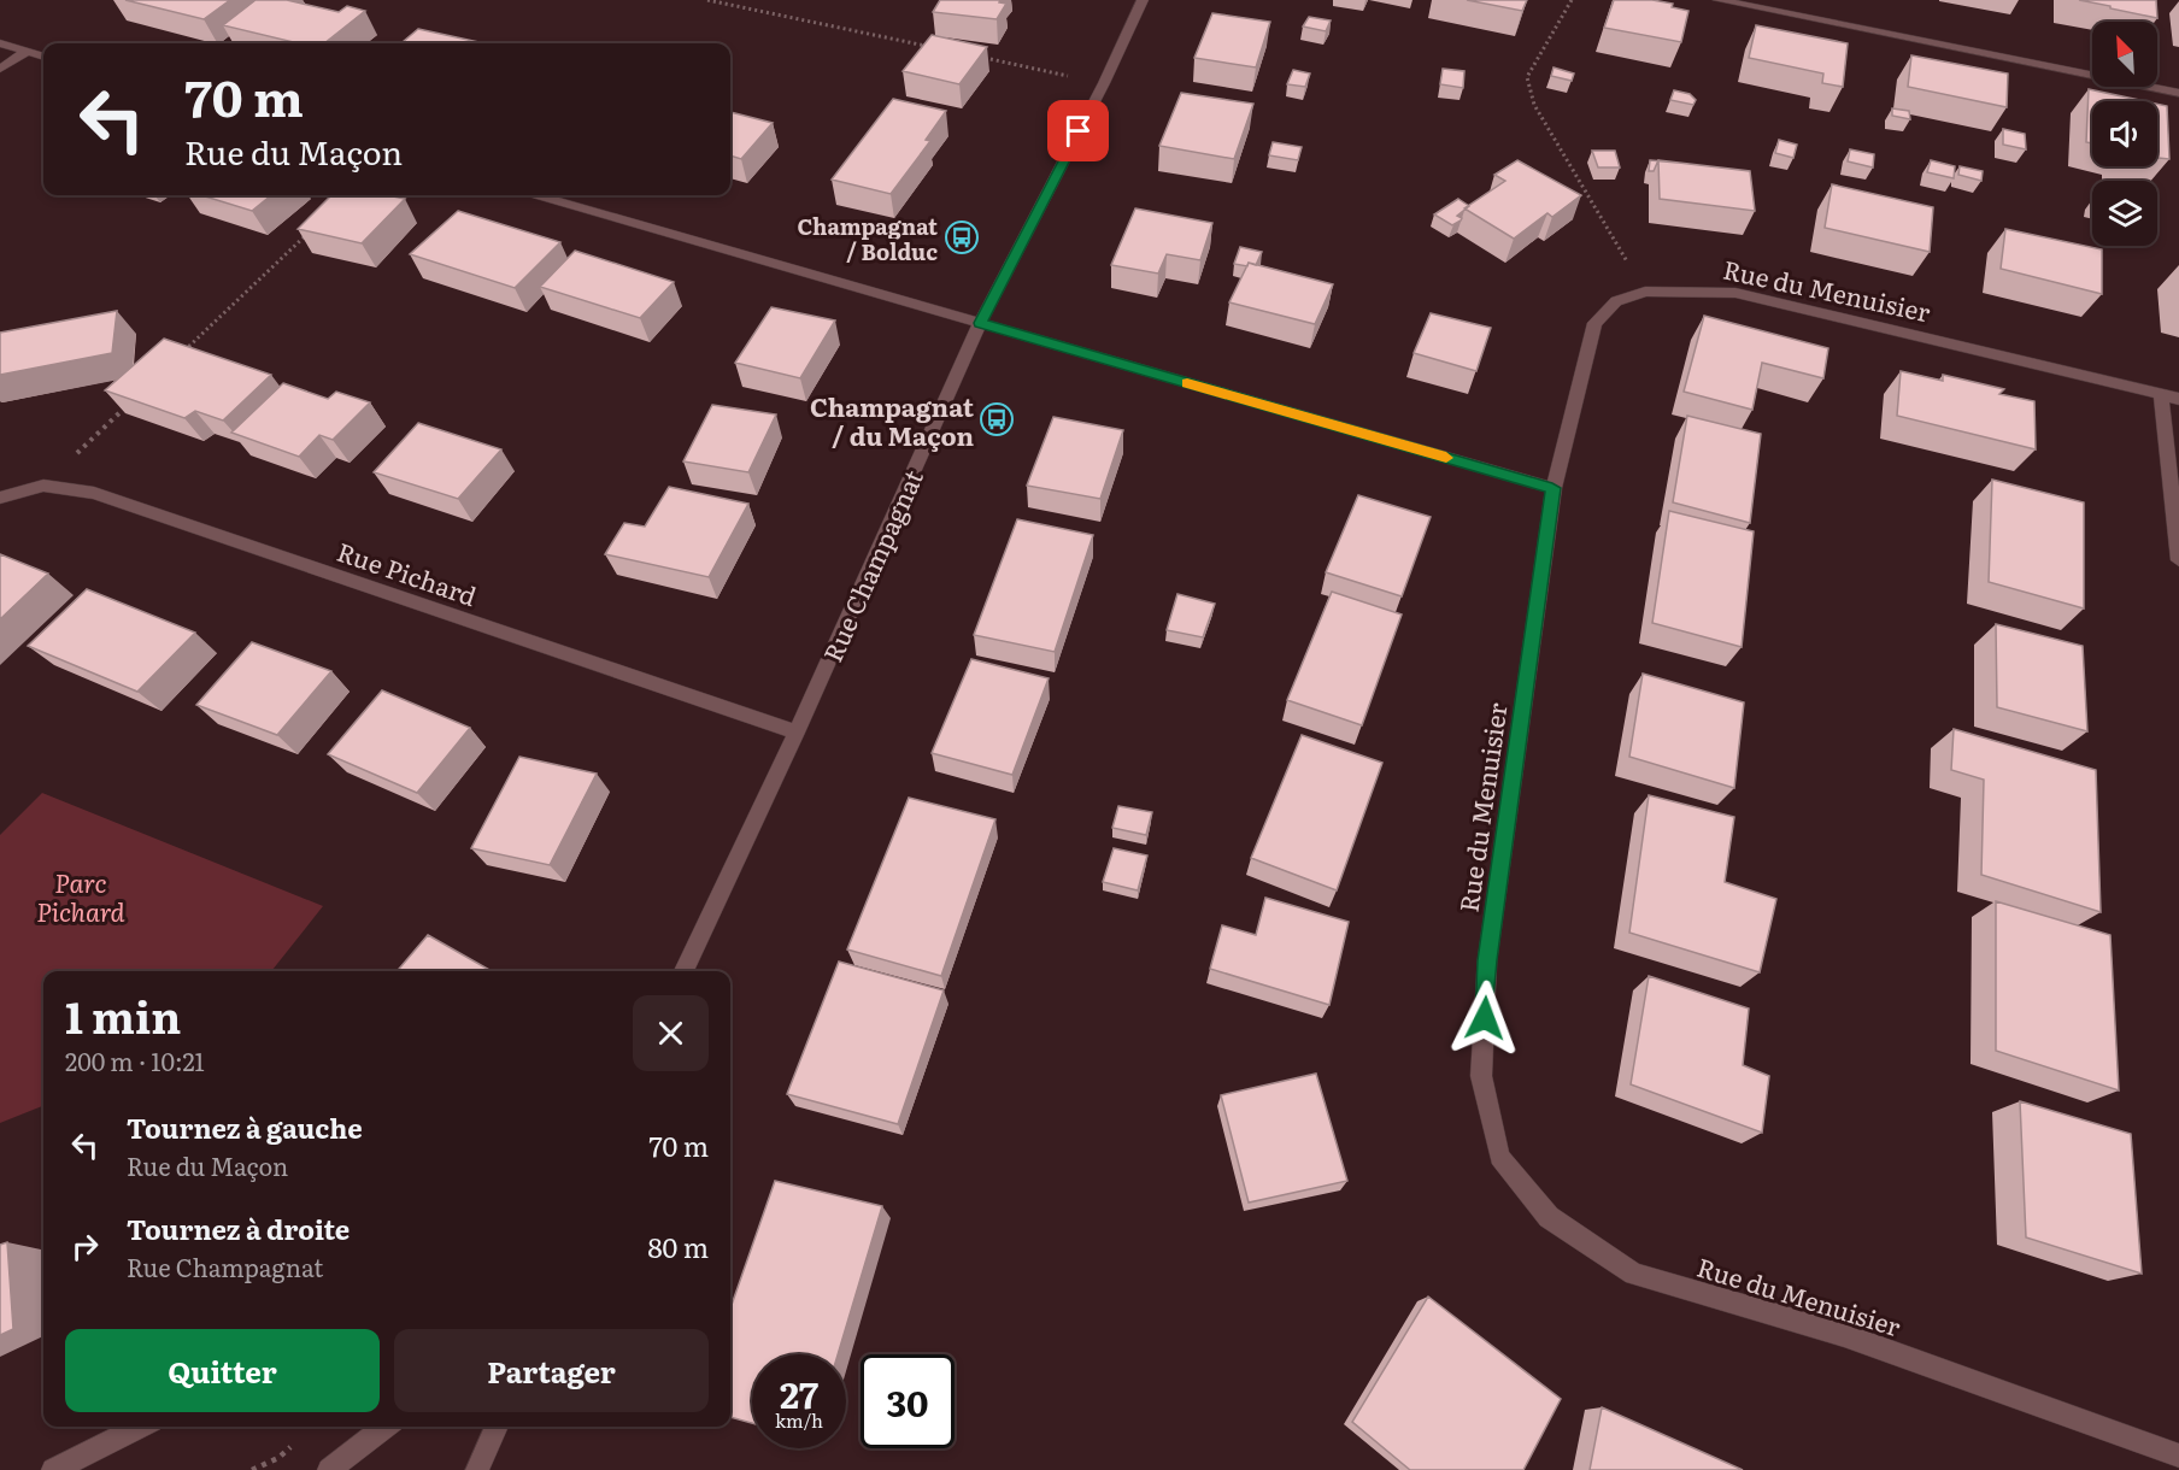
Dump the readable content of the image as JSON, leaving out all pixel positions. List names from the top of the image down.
{
  "streets": {
    "street": ["Rue du Menuisier", "Rue Champagnat", "Rue Pichard"]
  },
  "crossings": [
    ["Rue Champagnat", "Rue Pichard"]
  ],
  "parks": ["Parc Pichard"],
  "places": {
    "bus stop": ["Champagnat / Bolduc", "Champagnat / du Maçon"]
  },
  "north": "top left",
  "page": {
    "turn": ["70 m", "Rue du Maçon"],
    "heading": ["1 min", "200 m · 10:21"],
    "list": [
      {
        "name": "Tournez à gauche",
        "note": "Rue du Maçon",
        "value": "70 m"
      },
      {
        "name": "Tournez à droite",
        "note": "Rue Champagnat",
        "value": "80 m"
      }
    ],
    "buttons": ["Quitter", "Partager"],
    "speed": "27 km/h",
    "limit": "30"
  }
}
